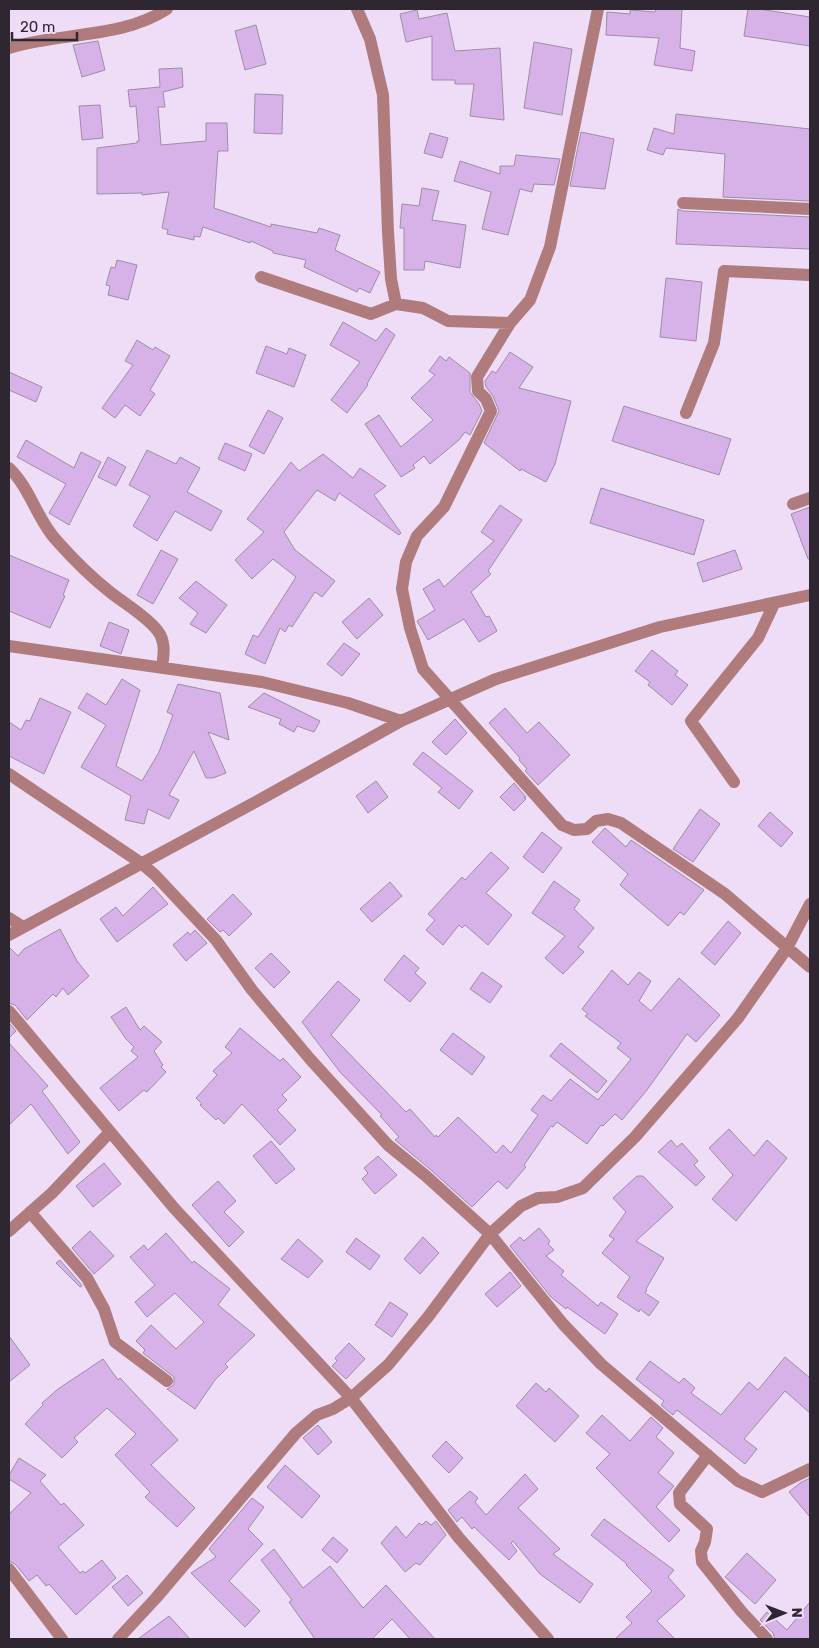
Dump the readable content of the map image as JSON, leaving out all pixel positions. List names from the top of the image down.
{
  "scale_bar": "20 m",
  "north": "right"
}
